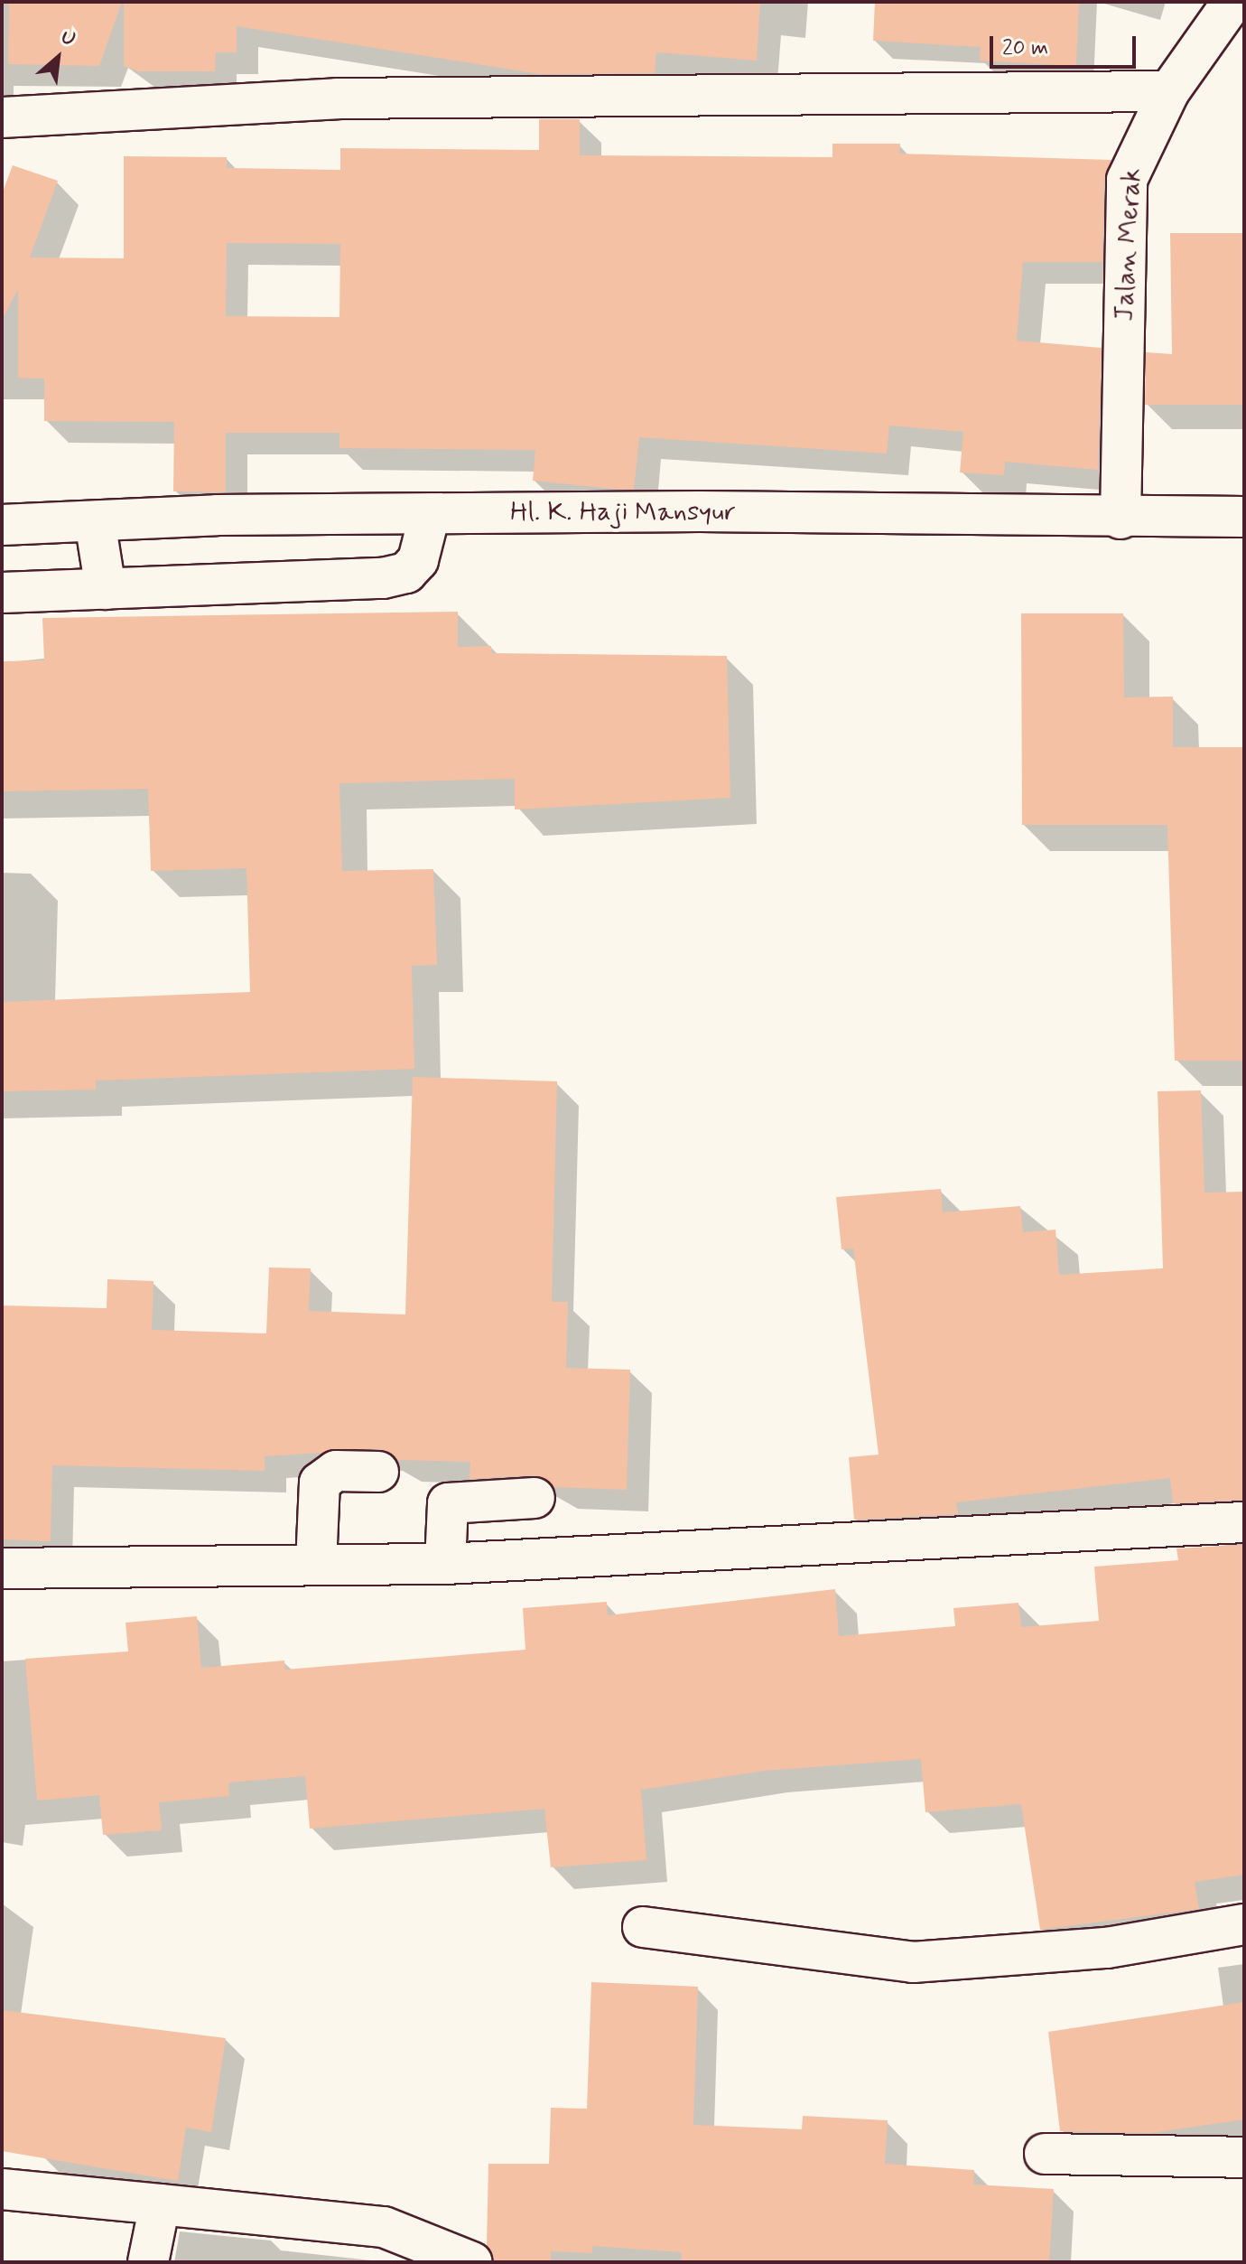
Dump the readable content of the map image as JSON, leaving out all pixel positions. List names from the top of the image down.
{
  "streets": {
    "street": ["Jalan Merak", "Hl. K. Haji Mansyur"]
  },
  "crossings": [
    ["Jalan Merak", "Hl. K. Haji Mansyur"]
  ],
  "scale_bar": "20 m",
  "north": "top right"
}
